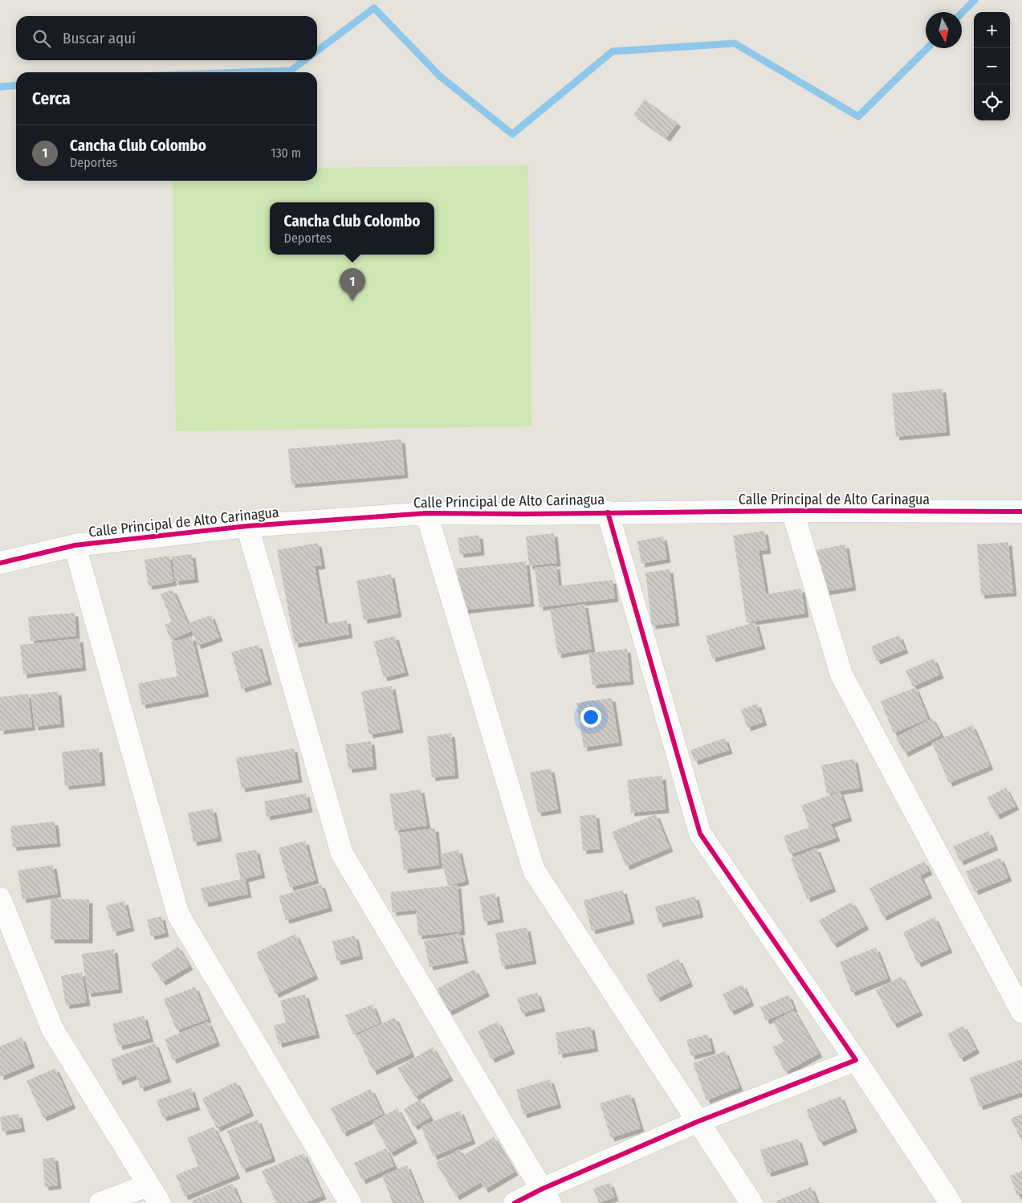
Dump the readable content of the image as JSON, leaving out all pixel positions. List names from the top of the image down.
{
  "streets": {
    "street": ["Calle Principal de Alto Carinagua"]
  },
  "north": "bottom",
  "page": {
    "map_buttons": ["+", "−"],
    "search": "Buscar aquí",
    "heading": "Cerca",
    "list": [
      {
        "mark": "1",
        "name": "Cancha Club Colombo",
        "note": "Deportes",
        "value": "130 m"
      }
    ],
    "popup": ["Cancha Club Colombo", "Deportes"],
    "pins": "1"
  }
}
